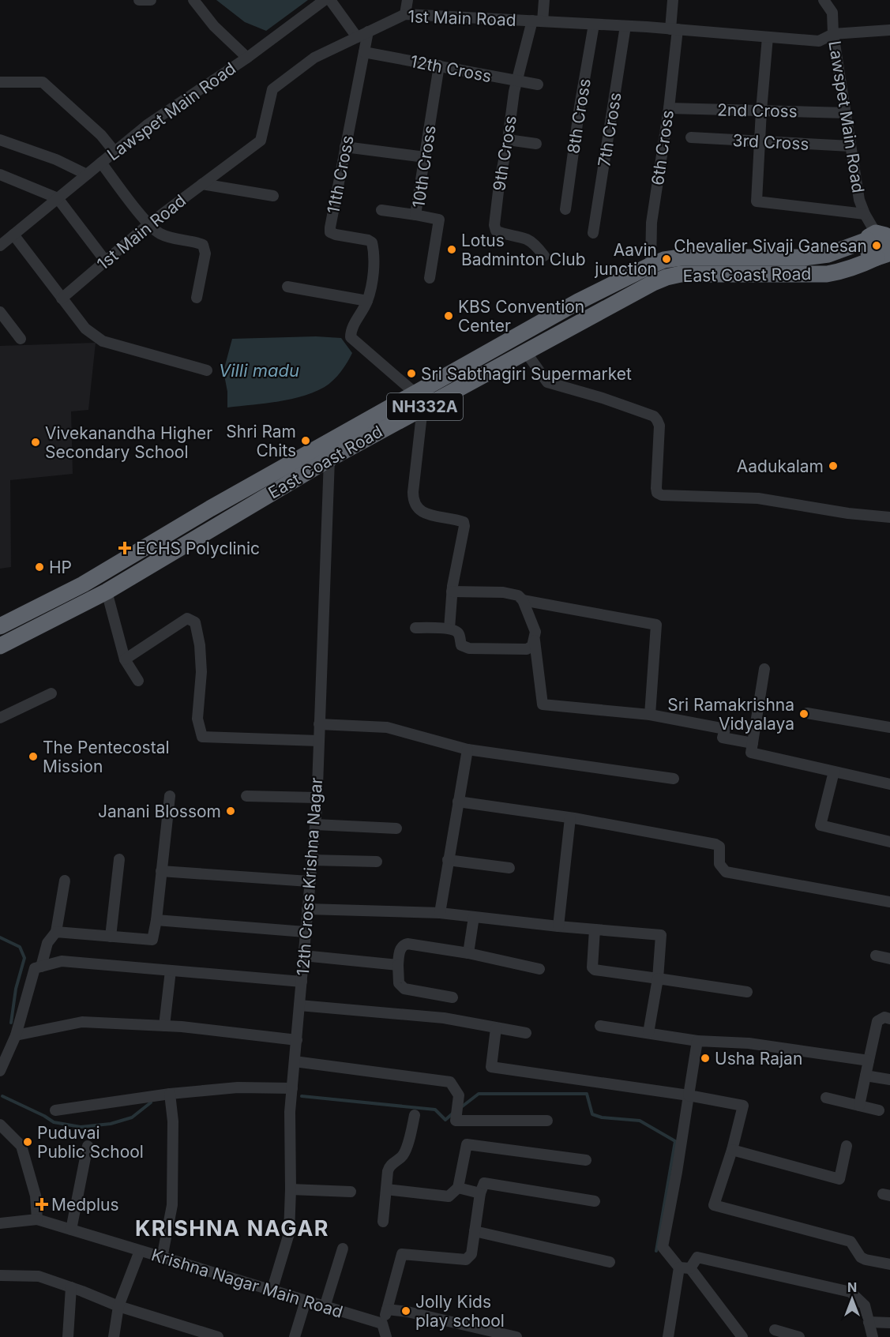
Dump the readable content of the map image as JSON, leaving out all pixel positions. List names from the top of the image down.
{
  "streets": {
    "highway": ["East Coast Road", "NH332A"],
    "street": [
      "1st Main Road",
      "12th Cross",
      "2nd Cross",
      "Lawspet Main Road",
      "8th Cross",
      "7th Cross",
      "3rd Cross",
      "6th Cross",
      "9th Cross",
      "10th Cross",
      "11th Cross",
      "12th Cross Krishna Nagar",
      "Krishna Nagar Main Road"
    ]
  },
  "crossings": [
    ["1st Main Road", "Lawspet Main Road"],
    ["1st Main Road", "8th Cross"],
    ["1st Main Road", "7th Cross"],
    ["1st Main Road", "6th Cross"],
    ["1st Main Road", "9th Cross"],
    ["1st Main Road", "11th Cross"],
    ["12th Cross", "9th Cross"],
    ["12th Cross", "10th Cross"],
    ["12th Cross", "11th Cross"],
    ["2nd Cross", "Lawspet Main Road"],
    ["2nd Cross", "6th Cross"],
    ["Lawspet Main Road", "3rd Cross"],
    ["Lawspet Main Road", "East Coast Road"],
    ["6th Cross", "East Coast Road"],
    ["11th Cross", "East Coast Road"],
    ["East Coast Road", "12th Cross Krishna Nagar"],
    ["12th Cross Krishna Nagar", "Krishna Nagar Main Road"]
  ],
  "districts": ["KRISHNA NAGAR"],
  "water": ["Villi madu"],
  "places": {
    "other": [
      "Chevalier Sivaji Ganesan",
      "Lotus Badminton Club",
      "Aavin junction",
      "KBS Convention Center",
      "Sri Sabthagiri Supermarket",
      "Shri Ram Chits",
      "Vivekanandha Higher Secondary School",
      "Aadukalam",
      "HP",
      "Sri Ramakrishna Vidyalaya",
      "The Pentecostal Mission",
      "Janani Blossom",
      "Usha Rajan",
      "Puduvai Public School",
      "Jolly Kids play school"
    ],
    "health": ["ECHS Polyclinic", "Medplus"]
  },
  "north": "top"
}
